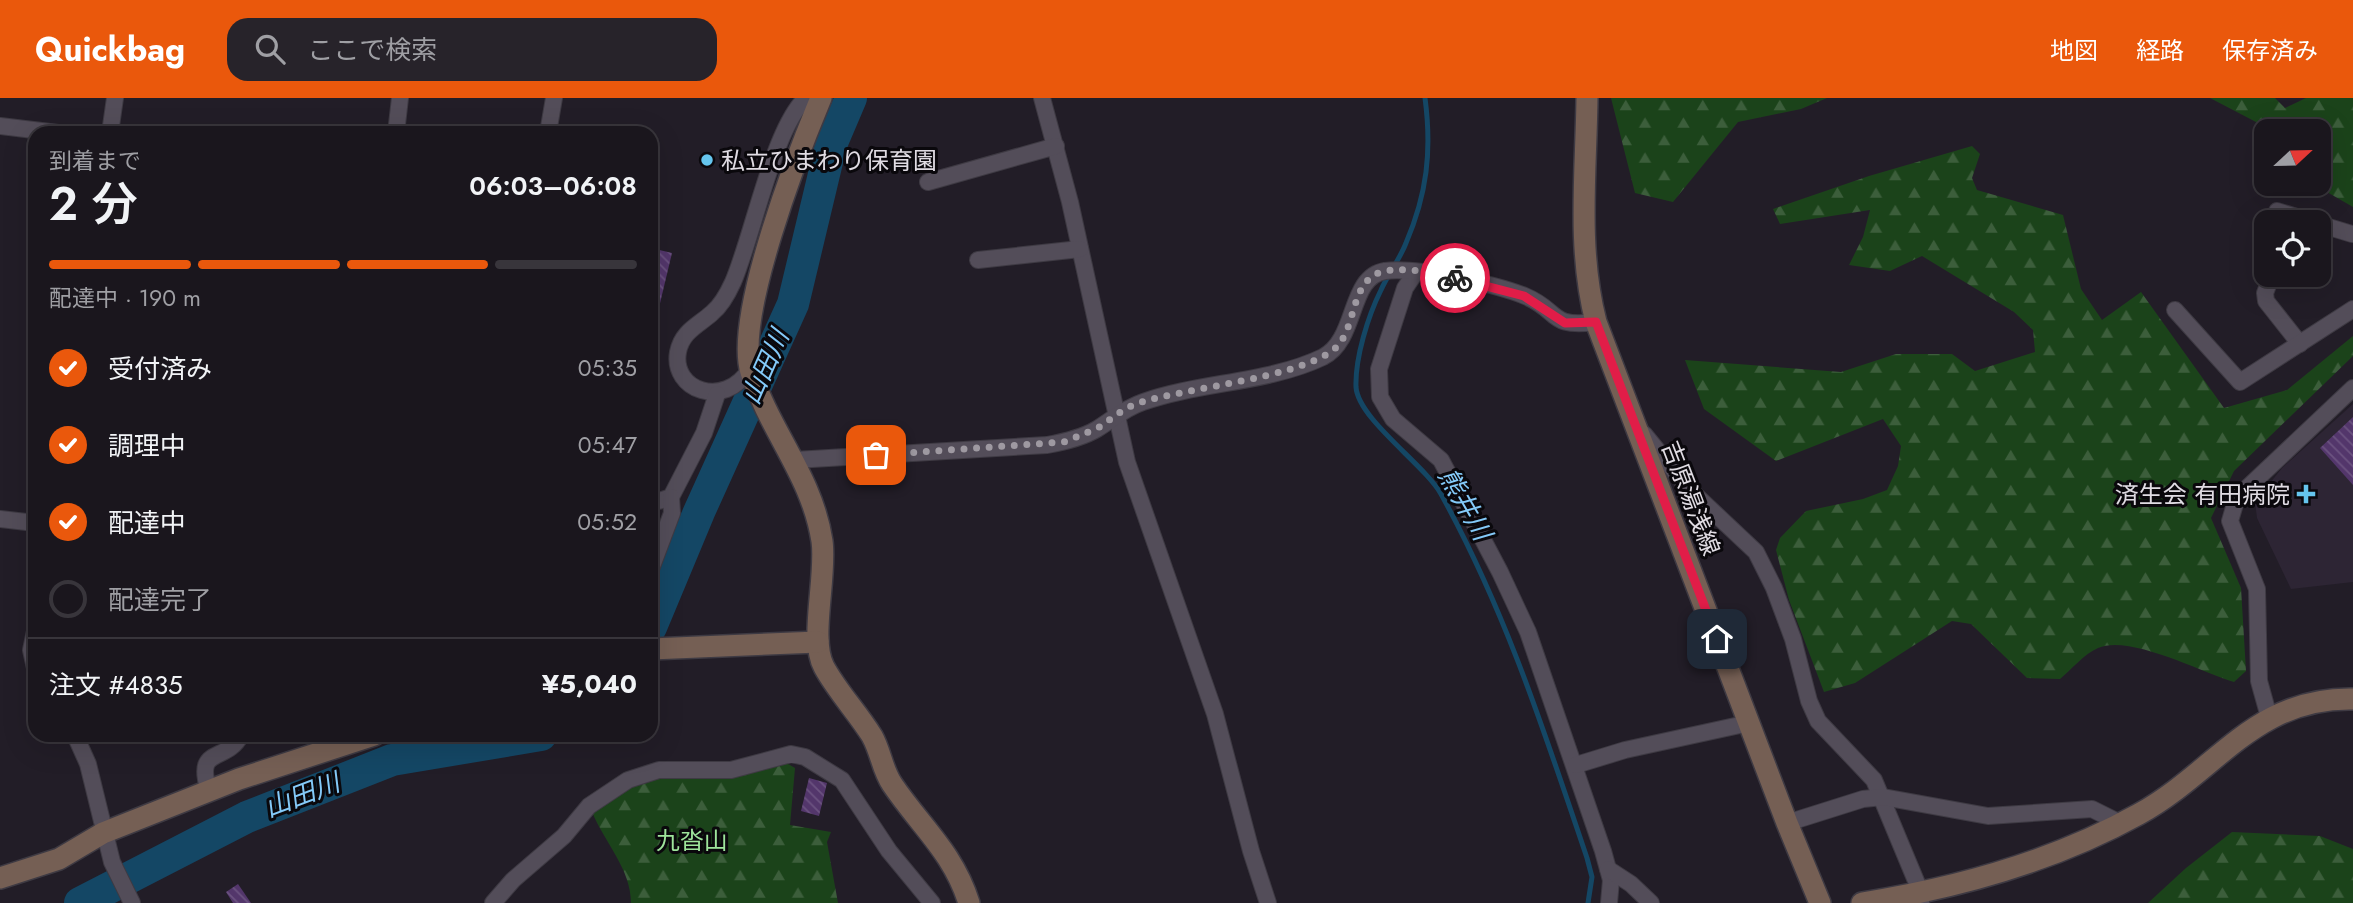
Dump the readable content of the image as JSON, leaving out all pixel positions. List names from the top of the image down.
{
  "streets": {
    "street": ["吉原湯浅線"]
  },
  "water": ["山田川", "熊井川"],
  "parks": ["九沓山"],
  "places": {
    "other": ["私立ひまわり保育園"],
    "health": ["済生会 有田病院"]
  },
  "north": "right",
  "page": {
    "header": "Quickbag",
    "search": "ここで検索",
    "nav": ["地図", "経路", "保存済み"],
    "heading": ["2 分", "到着まで", "06:03–06:08"],
    "panel": ["注文 #4835", "¥5,040"],
    "bar": "配達中 · 190 m",
    "list": [
      ["受付済み", "05:35"],
      ["調理中", "05:47"],
      ["配達中", "05:52"],
      "配達完了"
    ]
  }
}
